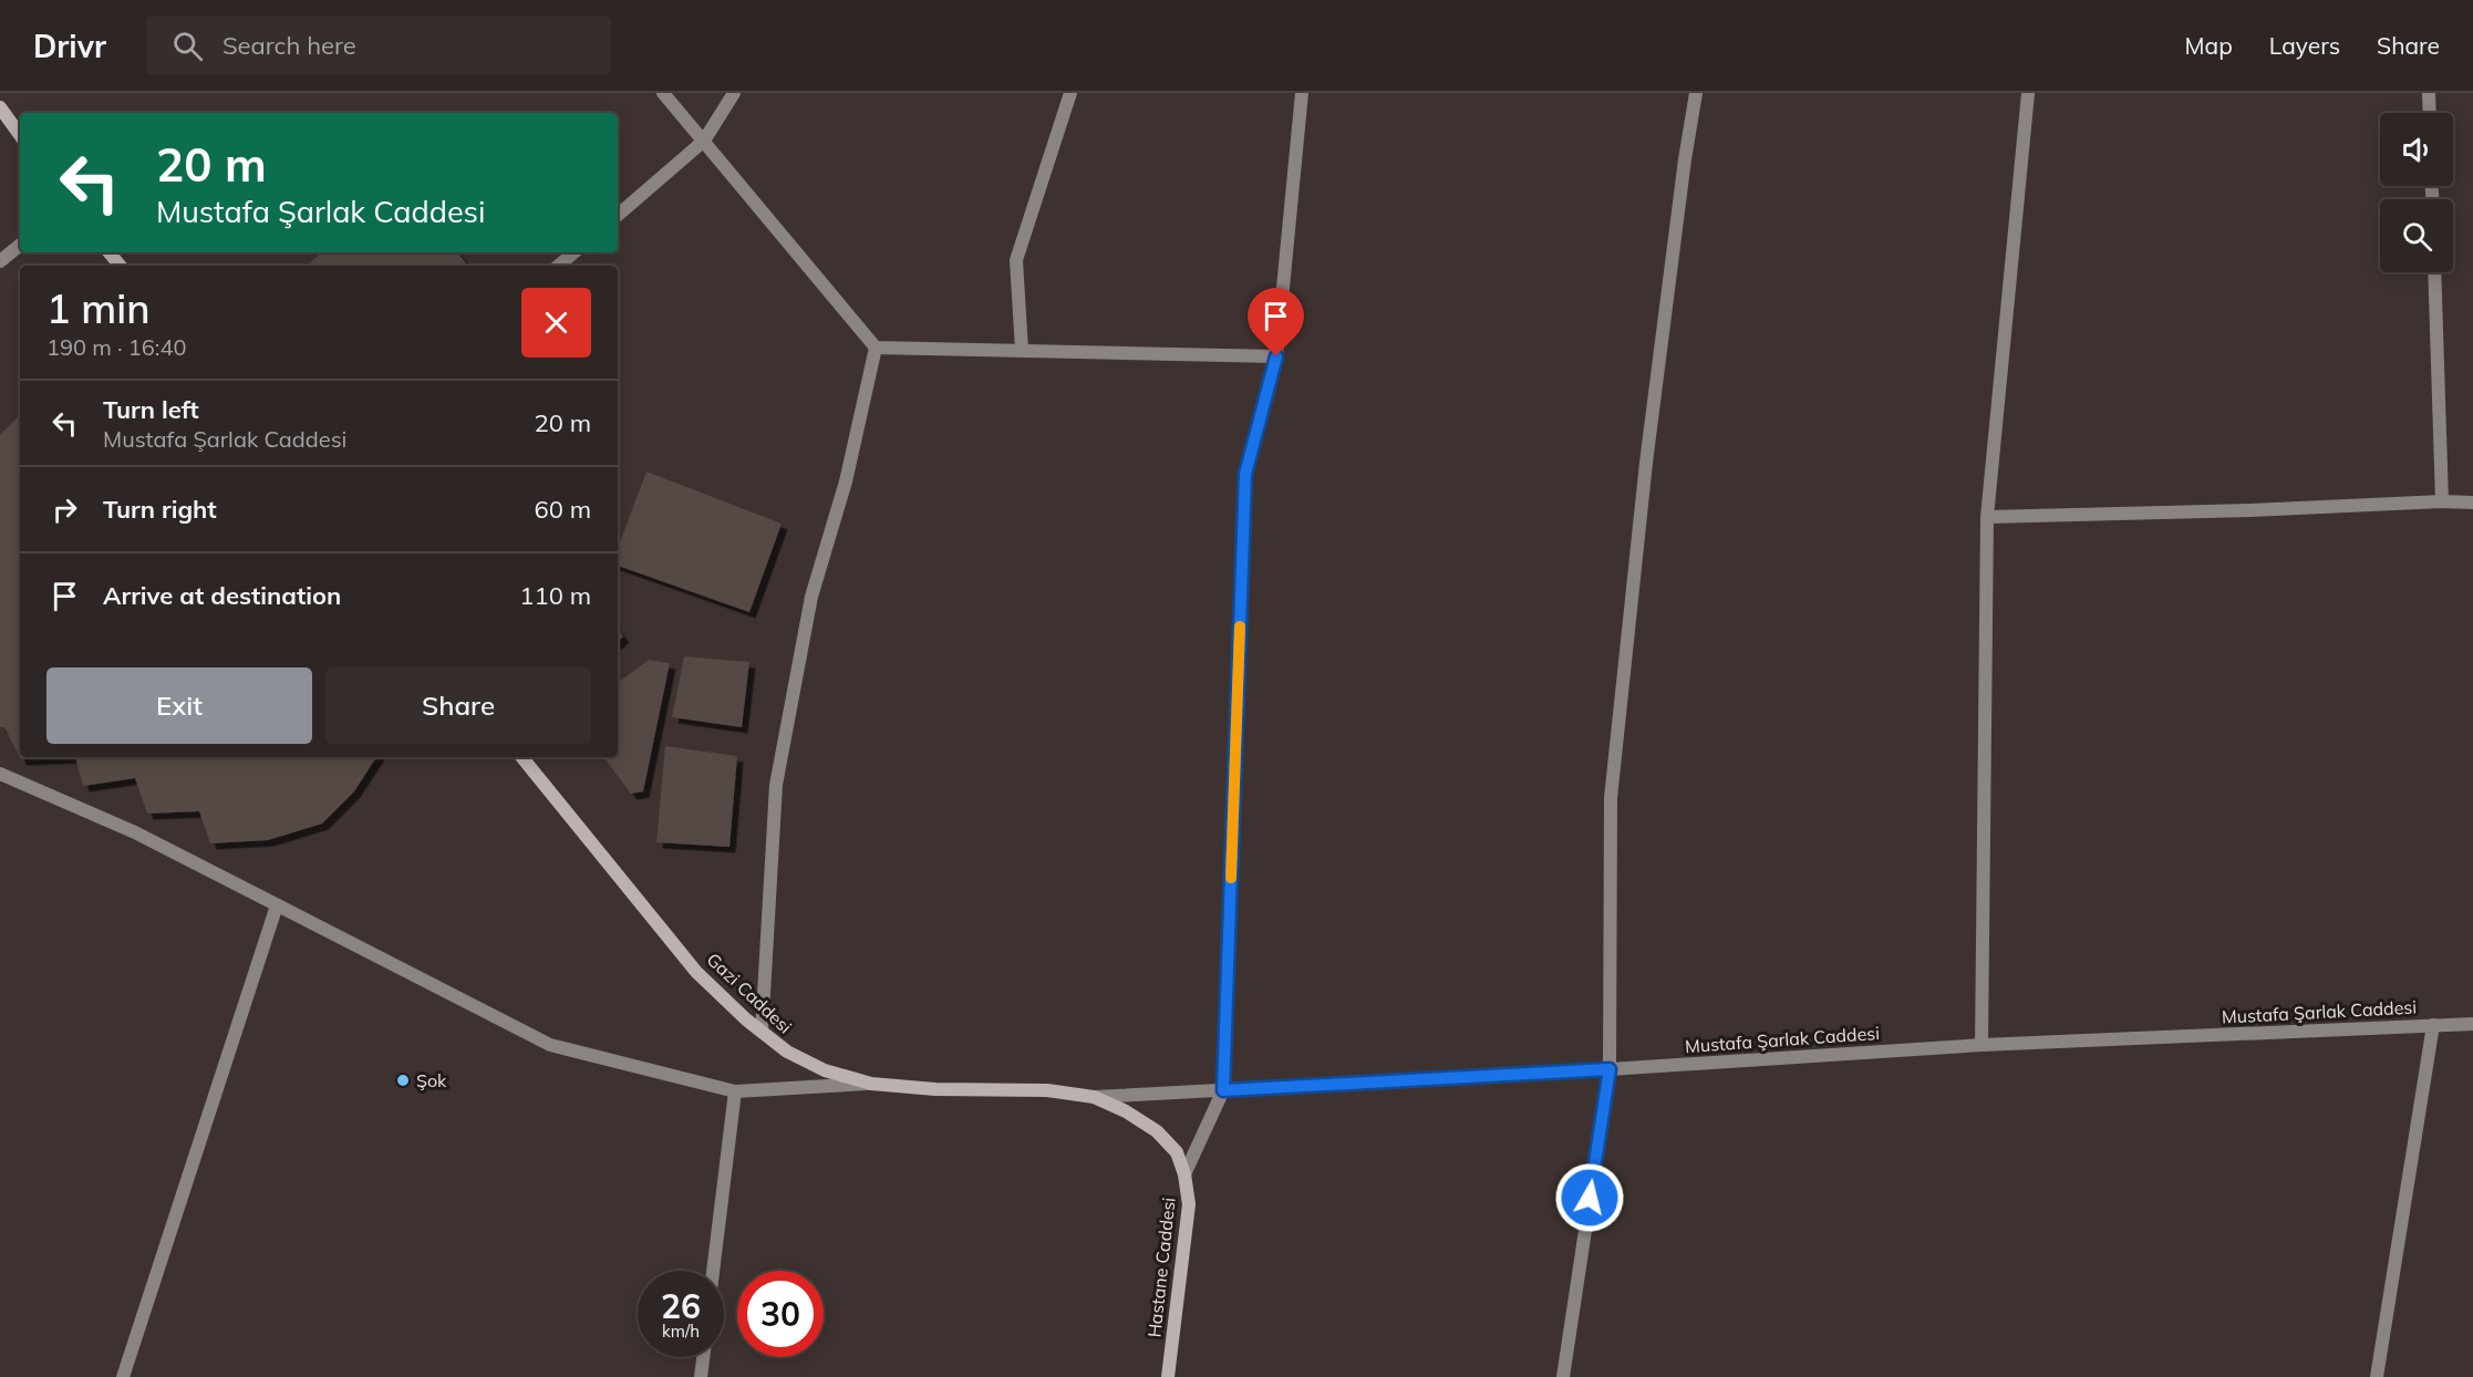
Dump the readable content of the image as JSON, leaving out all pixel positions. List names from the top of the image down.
{
  "streets": {
    "main road": ["Gazi Caddesi", "Hastane Caddesi"],
    "street": ["Mustafa Şarlak Caddesi"]
  },
  "crossings": [
    ["Gazi Caddesi", "Mustafa Şarlak Caddesi"],
    ["Gazi Caddesi", "Hastane Caddesi"]
  ],
  "places": ["Şok"],
  "page": {
    "header": "Drivr",
    "search": "Search here",
    "nav": ["Map", "Layers", "Share"],
    "turn": ["20 m", "Mustafa Şarlak Caddesi"],
    "heading": ["1 min", "190 m · 16:40"],
    "list": [
      {
        "name": "Turn left",
        "note": "Mustafa Şarlak Caddesi",
        "value": "20 m"
      },
      {
        "name": "Turn right",
        "value": "60 m"
      },
      {
        "name": "Arrive at destination",
        "value": "110 m"
      }
    ],
    "buttons": ["Exit", "Share"],
    "speed": "26 km/h",
    "limit": "30"
  }
}
